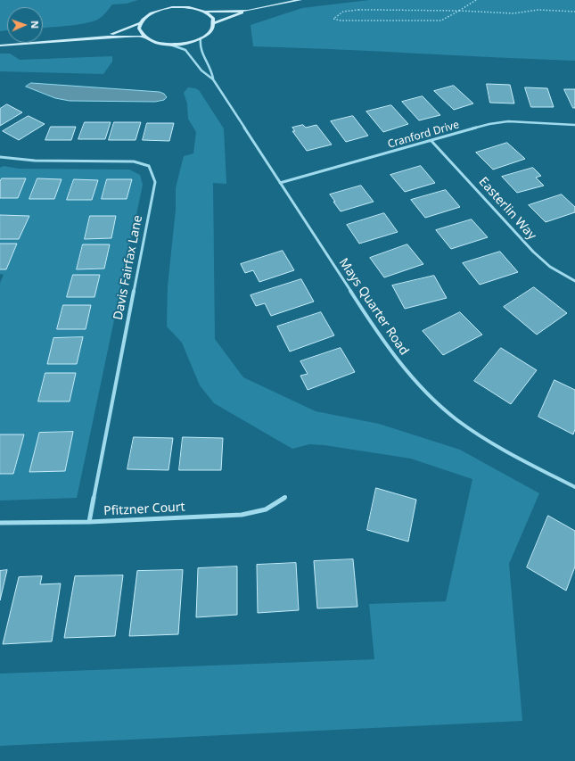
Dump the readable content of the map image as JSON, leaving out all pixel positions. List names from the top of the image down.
{
  "streets": {
    "street": [
      "Cranford Drive",
      "Easterlin Way",
      "Davis Fairfax Lane",
      "Mays Quarter Road",
      "Pfitzner Court"
    ]
  },
  "crossings": [
    ["Cranford Drive", "Easterlin Way"],
    ["Cranford Drive", "Mays Quarter Road"],
    ["Davis Fairfax Lane", "Pfitzner Court"]
  ],
  "north": "right"
}
